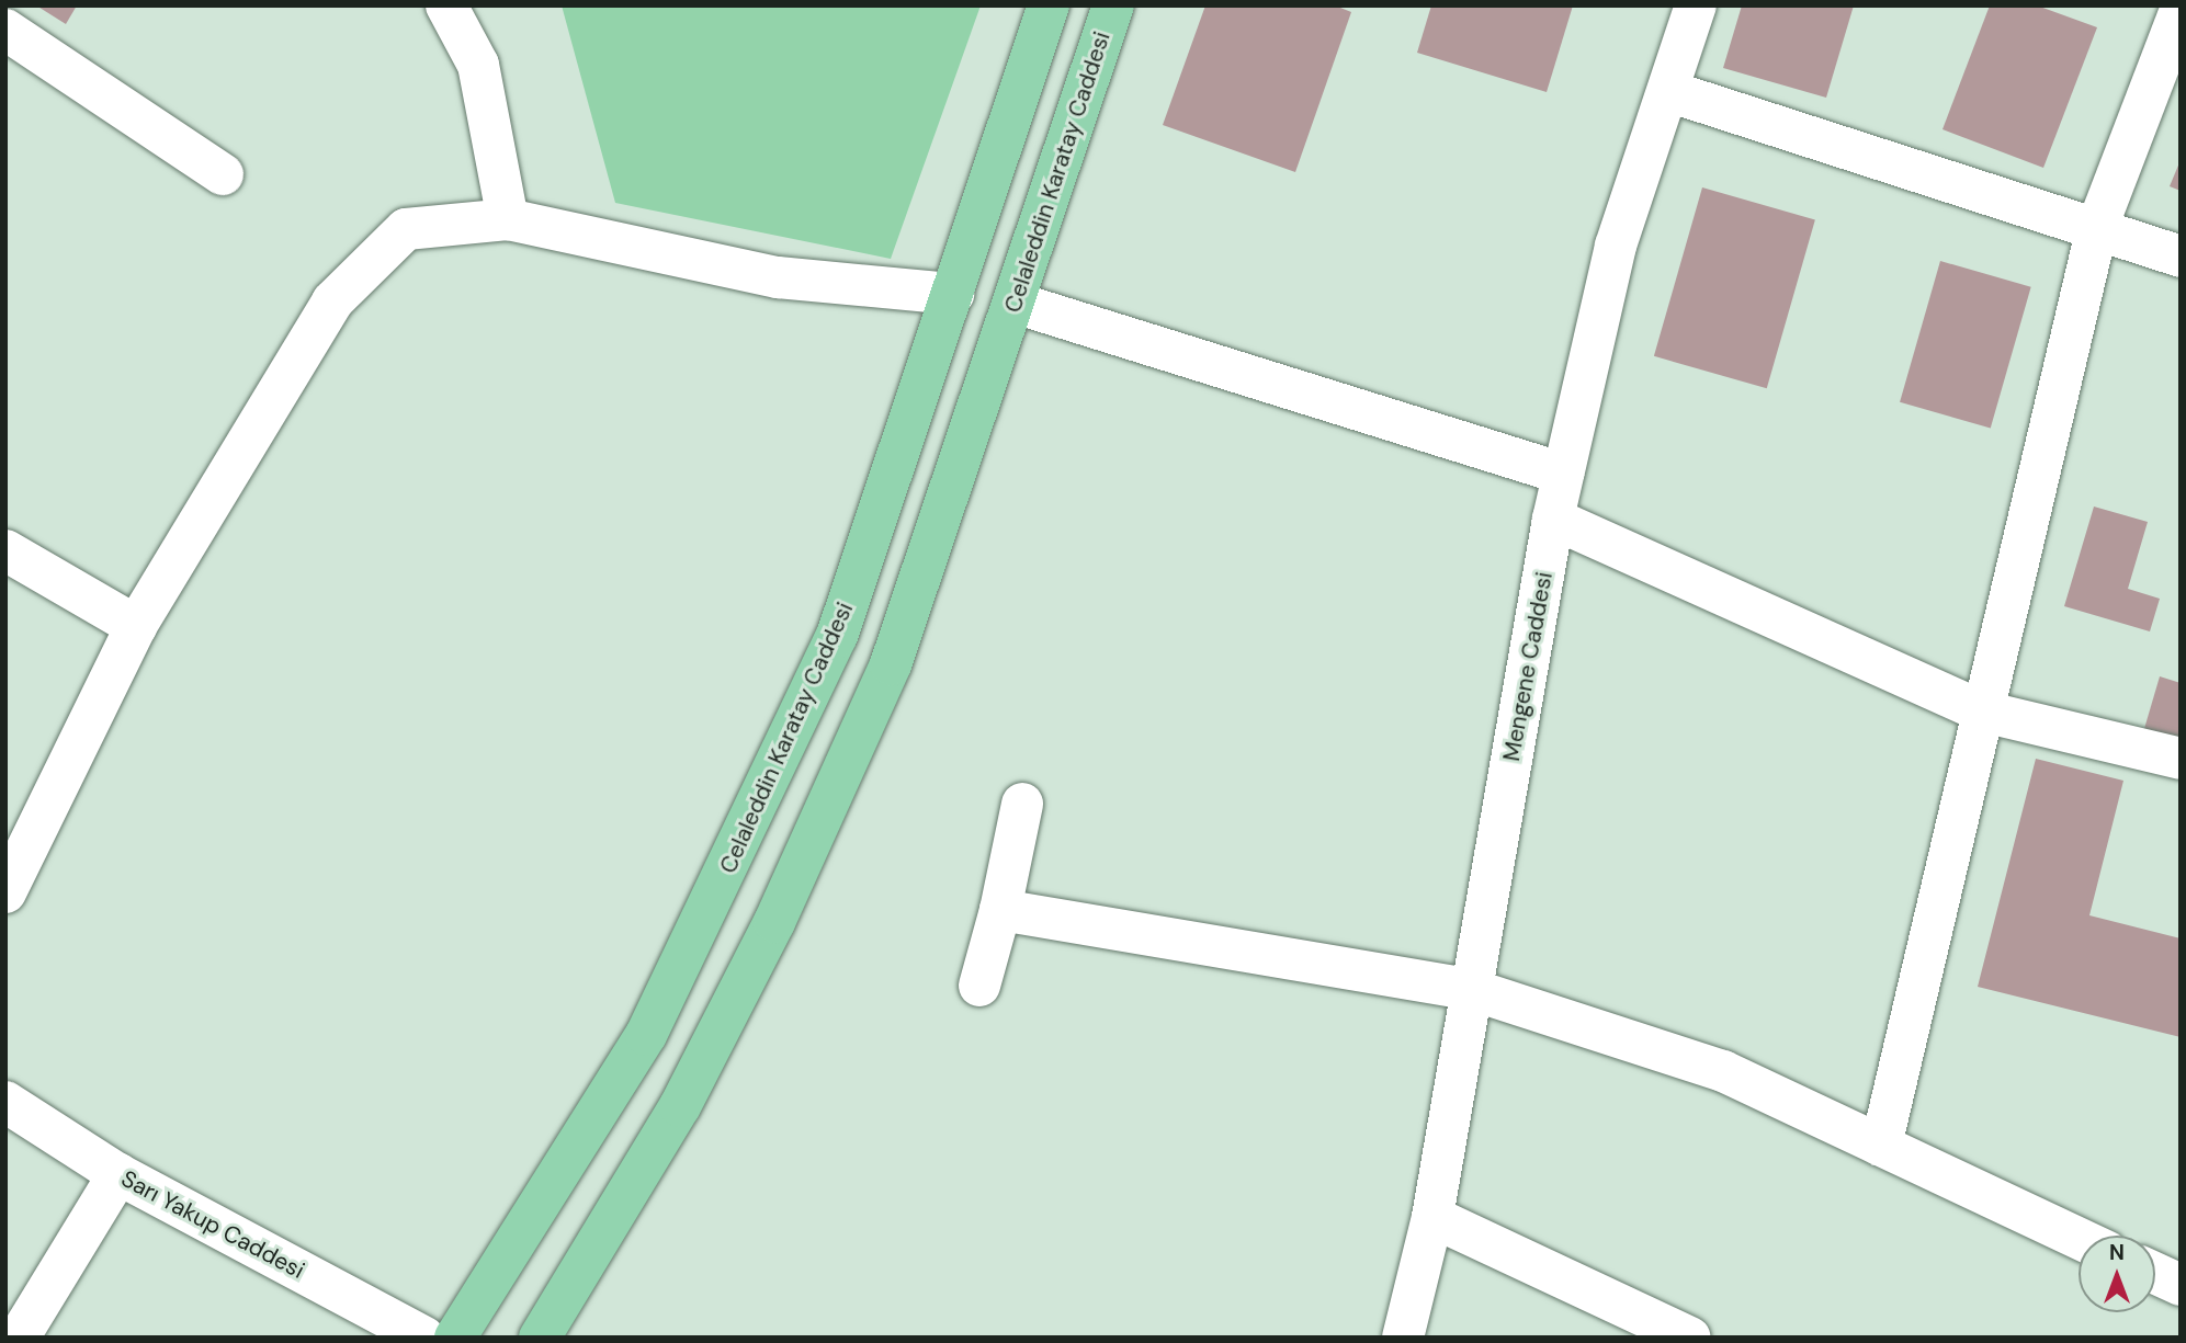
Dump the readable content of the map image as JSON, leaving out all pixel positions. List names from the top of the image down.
{
  "streets": {
    "main road": ["Celaleddin Karatay Caddesi"],
    "street": ["Mengene Caddesi", "Sarı Yakup Caddesi"]
  },
  "north": "top"
}
